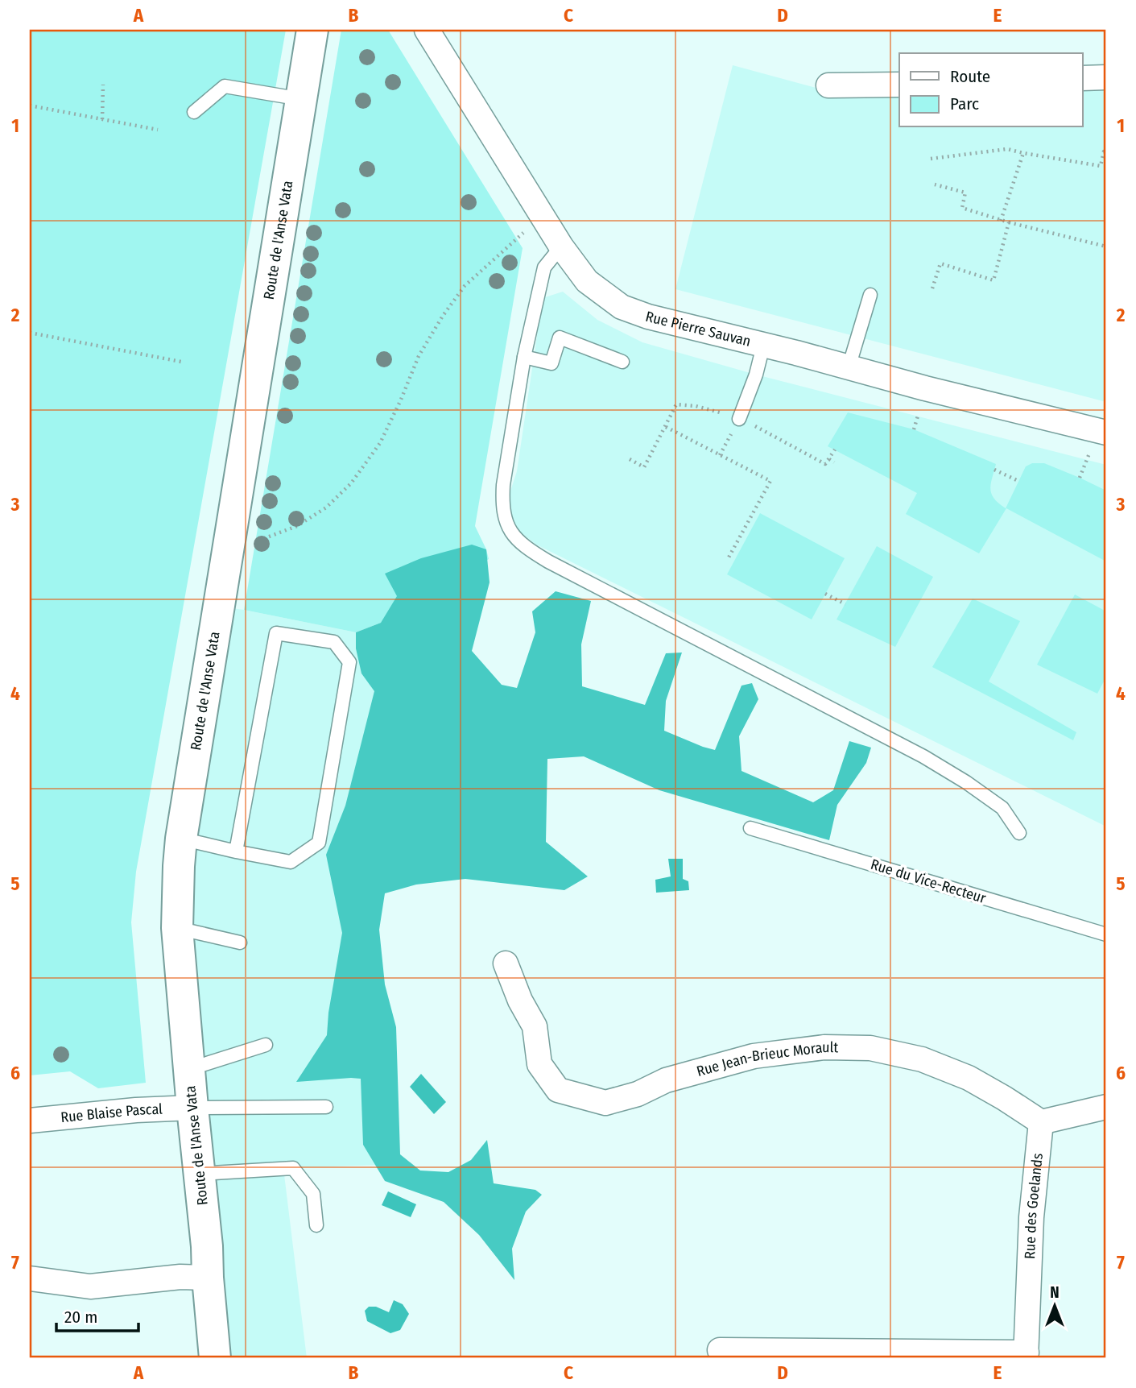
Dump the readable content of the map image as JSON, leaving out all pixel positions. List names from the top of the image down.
{
  "streets": {
    "main road": ["Route de l'Anse Vata"],
    "street": [
      "Rue Pierre Sauvan",
      "Rue Jean-Brieuc Morault",
      "Rue Blaise Pascal",
      "Rue des Goelands"
    ],
    "lane": ["Rue du Vice-Recteur"]
  },
  "crossings": [
    ["Route de l'Anse Vata", "Rue Blaise Pascal"],
    ["Rue Jean-Brieuc Morault", "Rue des Goelands"]
  ],
  "legend": ["Route", "Parc"],
  "scale_bar": "20 m",
  "north": "top",
  "grid": {
    "columns": [
      "A",
      "B",
      "C",
      "D",
      "E"
    ],
    "rows": [
      "1",
      "2",
      "3",
      "4",
      "5",
      "6",
      "7"
    ]
  }
}
